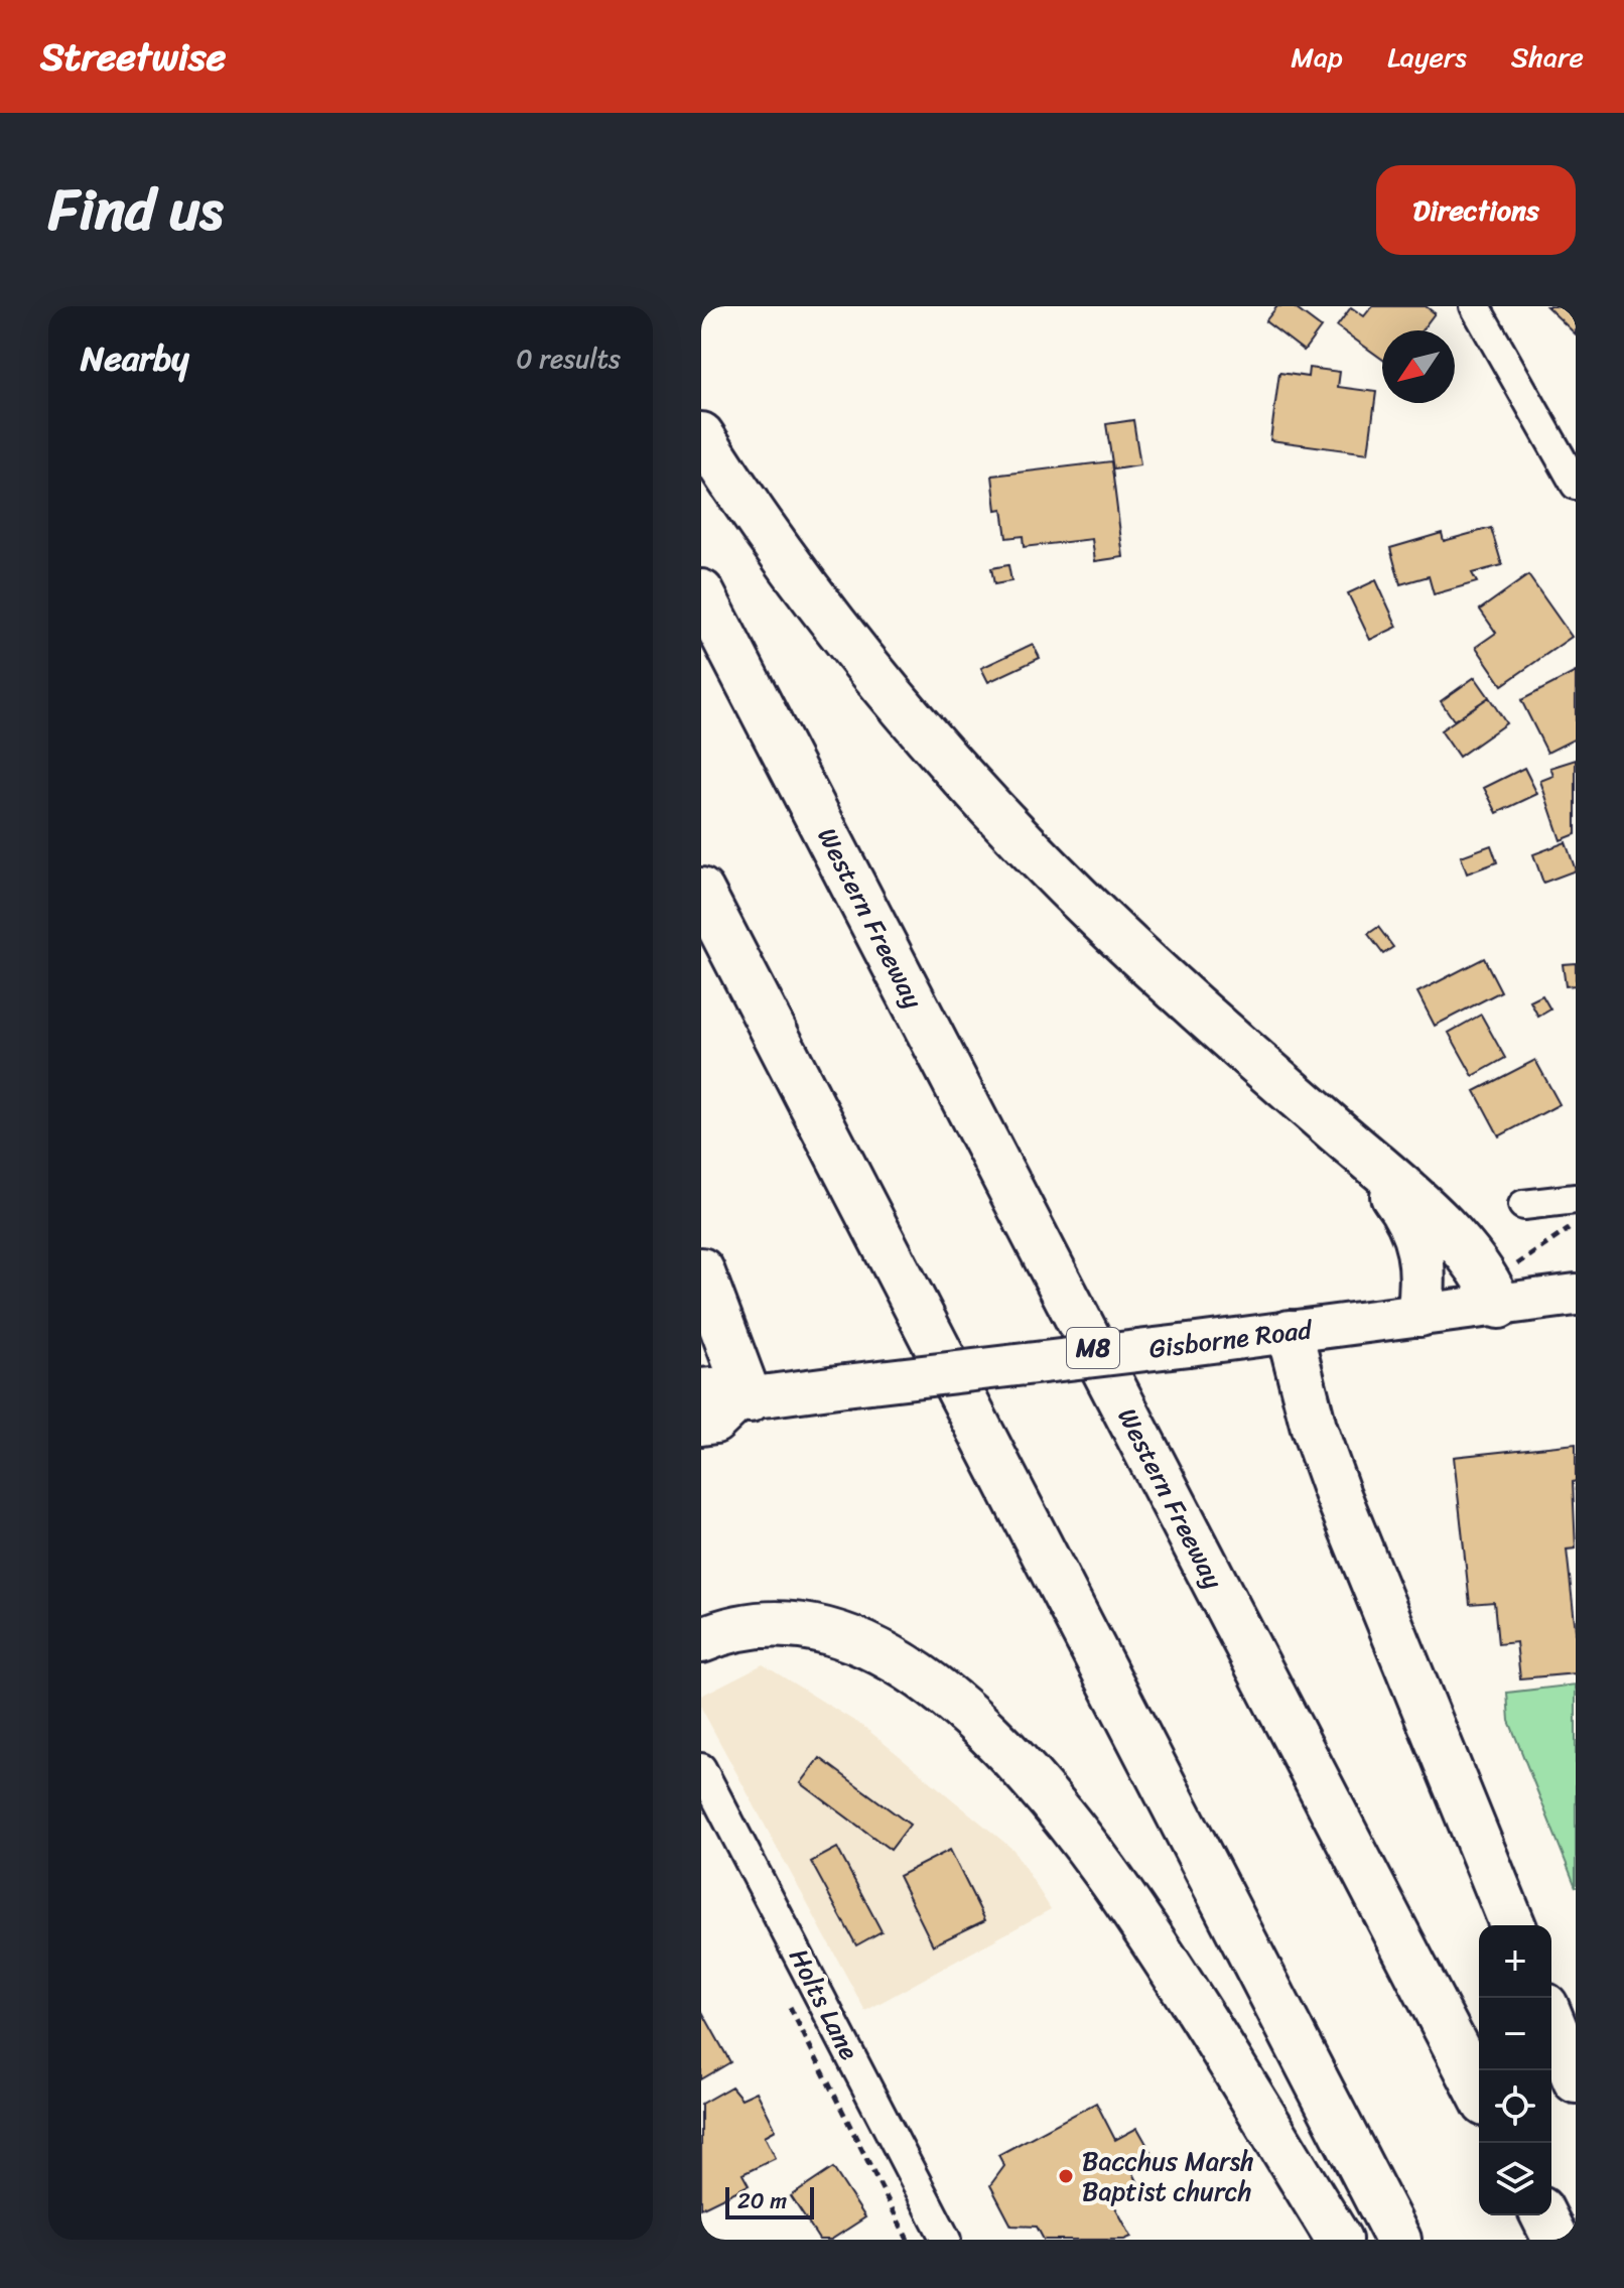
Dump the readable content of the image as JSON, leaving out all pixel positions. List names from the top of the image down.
{
  "streets": {
    "highway": ["Western Freeway", "M8"],
    "main road": ["Gisborne Road"],
    "street": ["Holts Lane"]
  },
  "places": ["Bacchus Marsh Baptist church"],
  "scale_bar": "20 m",
  "north": "bottom left",
  "page": {
    "header": "Streetwise",
    "nav": ["Map", "Layers", "Share"],
    "title": "Find us",
    "buttons": "Directions",
    "heading": ["Nearby", "0 results"],
    "map_buttons": ["+", "−"],
    "scale": "20 m"
  }
}
